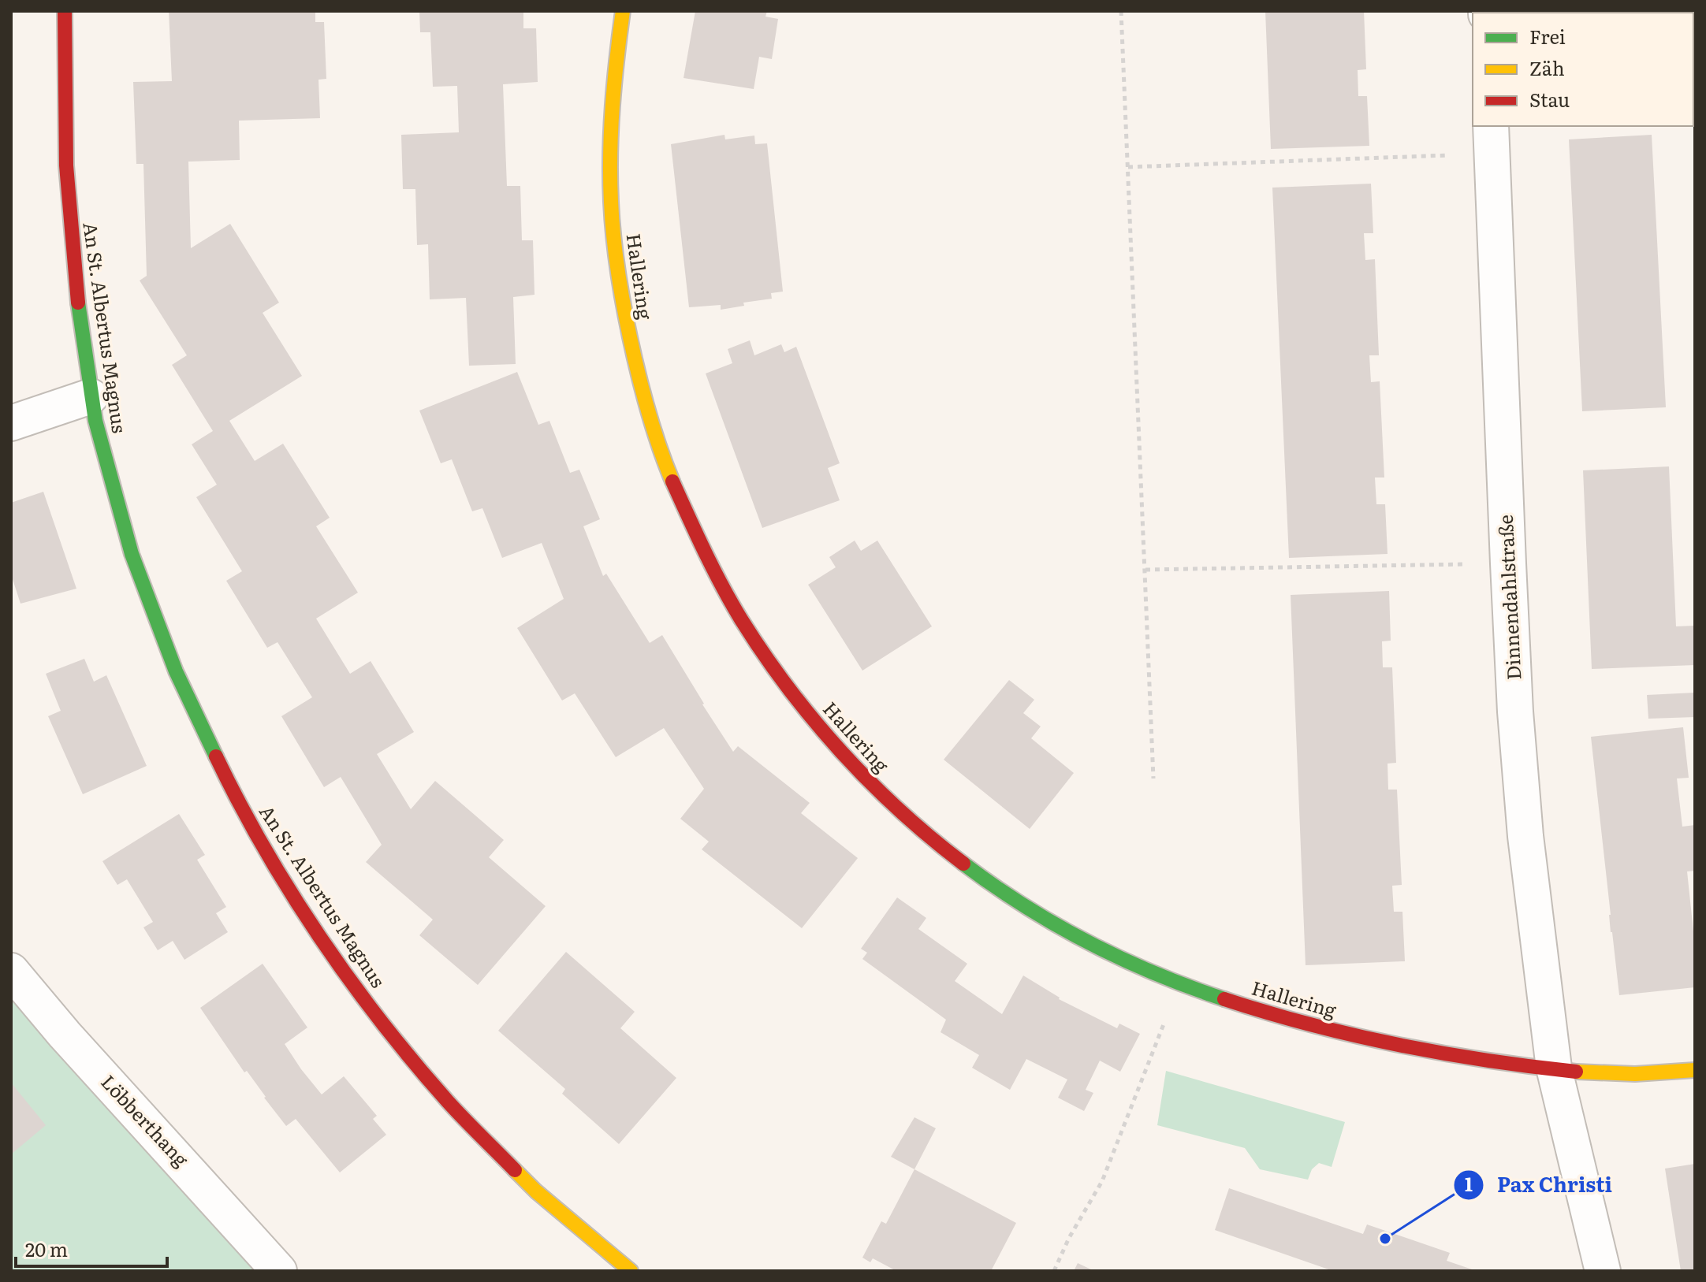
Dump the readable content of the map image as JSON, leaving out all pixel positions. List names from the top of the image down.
{
  "streets": {
    "street": [
      "Hallering",
      "An St. Albertus Magnus",
      "Dinnendahlstraße",
      "Löbberthang"
    ]
  },
  "crossings": [
    ["Hallering", "Dinnendahlstraße"]
  ],
  "places": ["Pax Christi"],
  "legend": ["Frei", "Zäh", "Stau"],
  "scale_bar": "20 m"
}
